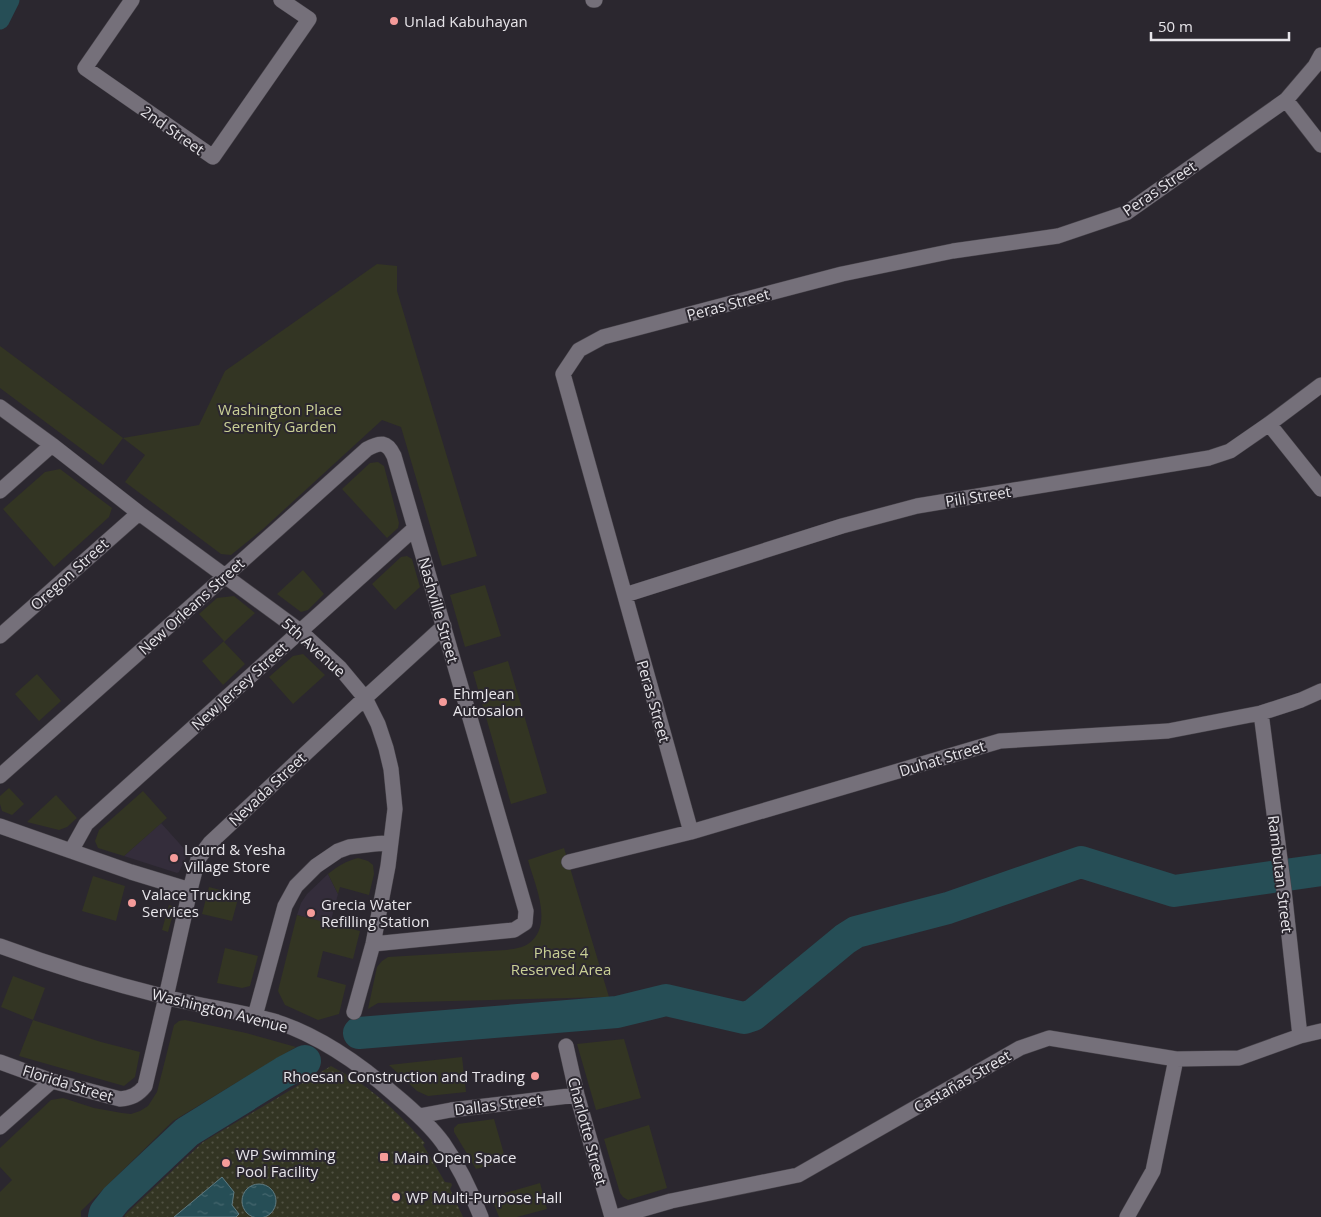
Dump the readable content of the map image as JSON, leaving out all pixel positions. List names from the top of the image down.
{
  "streets": {
    "street": [
      "2nd Street",
      "Peras Street",
      "Pili Street",
      "Oregon Street",
      "New Orleans Street",
      "Nashville Street",
      "5th Avenue",
      "New Jersey Street",
      "Duhat Street",
      "Nevada Street",
      "Rambutan Street",
      "Washington Avenue",
      "Castañas Street",
      "Florida Street",
      "Dallas Street",
      "Charlotte Street"
    ]
  },
  "crossings": [
    ["Peras Street", "Pili Street"],
    ["Peras Street", "Duhat Street"],
    ["Oregon Street", "5th Avenue"],
    ["New Orleans Street", "Nashville Street"],
    ["New Orleans Street", "5th Avenue"],
    ["Nashville Street", "5th Avenue"],
    ["Nashville Street", "New Jersey Street"],
    ["Nashville Street", "Nevada Street"],
    ["5th Avenue", "New Jersey Street"],
    ["5th Avenue", "Nevada Street"],
    ["Duhat Street", "Rambutan Street"],
    ["Nevada Street", "Washington Avenue"],
    ["Nevada Street", "Florida Street"],
    ["Rambutan Street", "Castañas Street"],
    ["Washington Avenue", "Dallas Street"],
    ["Dallas Street", "Charlotte Street"]
  ],
  "parks": ["Washington Place Serenity Garden", "Phase 4 Reserved Area"],
  "places": {
    "other": [
      "Unlad Kabuhayan",
      "EhmJean Autosalon",
      "Lourd & Yesha Village Store",
      "Valace Trucking Services",
      "Grecia Water Refilling Station",
      "Rhoesan Construction and Trading",
      "WP Swimming Pool Facility",
      "WP Multi-Purpose Hall"
    ],
    "transit": ["Main Open Space"]
  },
  "scale_bar": "50 m"
}
